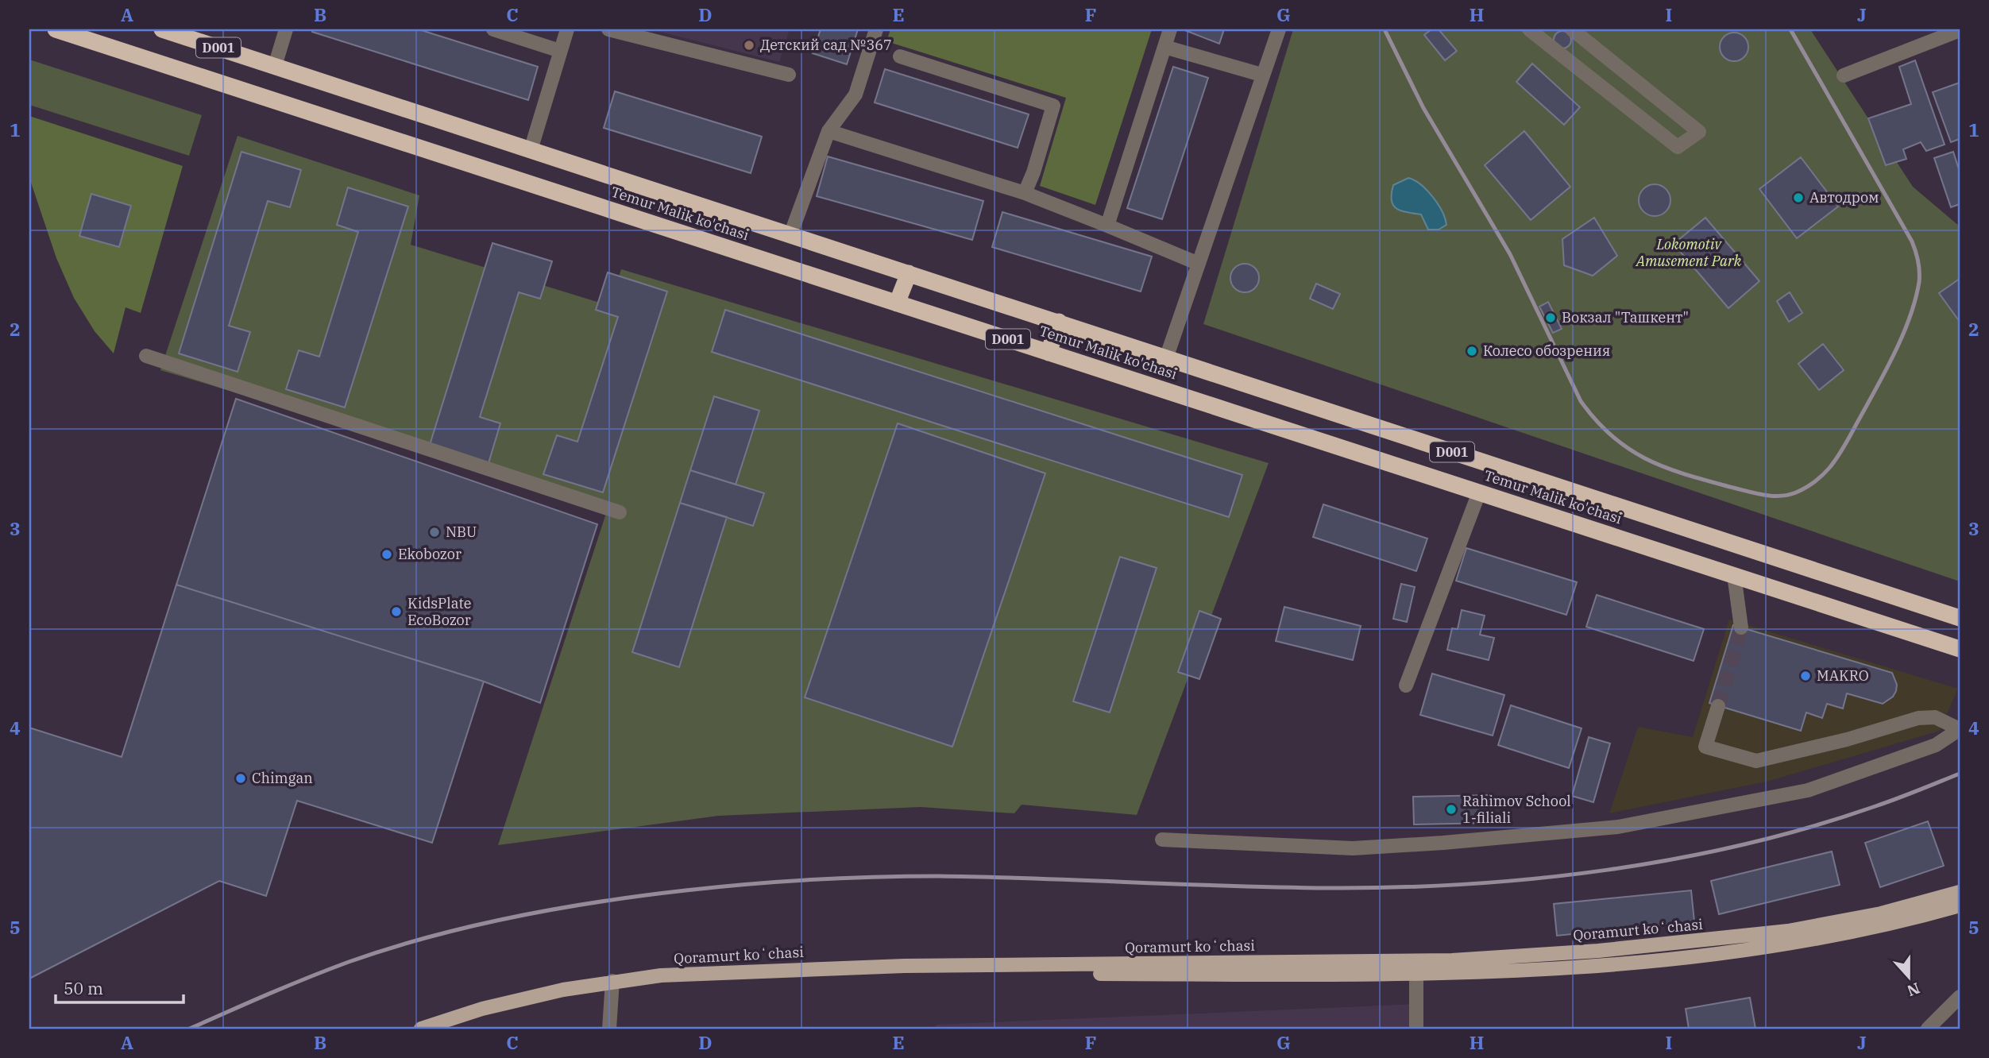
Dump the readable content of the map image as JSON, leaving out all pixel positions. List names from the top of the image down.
{
  "streets": {
    "highway": ["D001", "Temur Malik ko'chasi"],
    "main road": ["Qoramurt koʻchasi"]
  },
  "parks": ["Lokomotiv Amusement Park"],
  "places": [
    "Детский сад №367",
    "Автодром",
    "Вокзал \"Ташкент\"",
    "Колесо обозрения",
    "NBU",
    "Ekobozor",
    "KidsPlate EcoBozor",
    "MAKRO",
    "Chimgan",
    "Rahimov School 1-filiali"
  ],
  "scale_bar": "50 m",
  "north": "bottom",
  "grid": {
    "columns": [
      "A",
      "B",
      "C",
      "D",
      "E",
      "F",
      "G",
      "H",
      "I",
      "J"
    ],
    "rows": [
      "1",
      "2",
      "3",
      "4",
      "5"
    ]
  }
}
